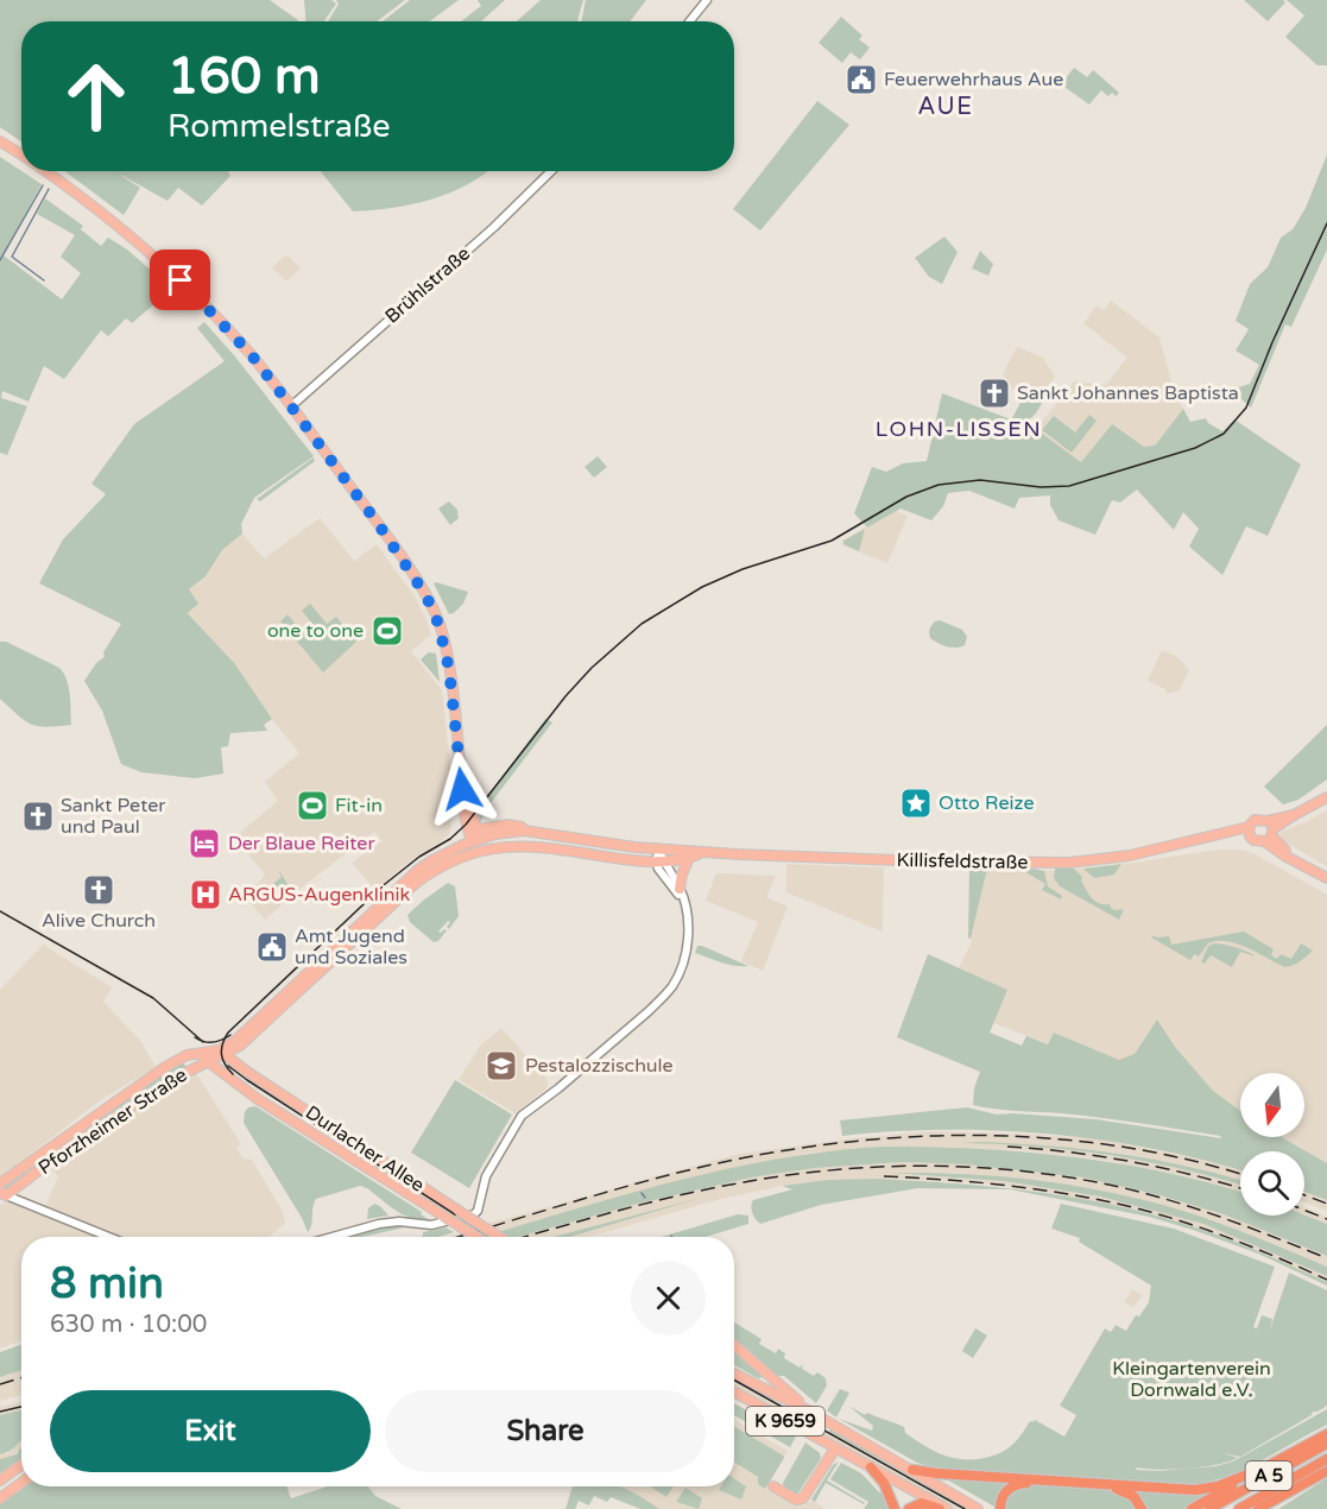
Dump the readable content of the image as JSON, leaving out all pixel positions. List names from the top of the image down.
{
  "streets": {
    "highway": ["A 5"],
    "main road": [
      "Killisfeldstraße",
      "Pforzheimer Straße",
      "Durlacher Allee",
      "K 9659"
    ],
    "street": ["Brühlstraße"]
  },
  "crossings": [
    ["Pforzheimer Straße", "Durlacher Allee"]
  ],
  "districts": ["AUE", "LOHN-LISSEN"],
  "parks": ["Kleingartenverein Dornwald e.V."],
  "places": {
    "public building": ["Feuerwehrhaus Aue", "Amt Jugend und Soziales"],
    "church": ["Sankt Johannes Baptista", "Sankt Peter und Paul", "Alive Church"],
    "sports": ["one to one", "Fit-in"],
    "place": ["Otto Reize"],
    "hotel": ["Der Blaue Reiter"],
    "hospital": ["ARGUS-Augenklinik"],
    "school or university": ["Pestalozzischule"]
  },
  "north": "bottom",
  "page": {
    "turn": ["160 m", "Rommelstraße"],
    "heading": ["8 min", "630 m · 10:00"],
    "buttons": ["Exit", "Share"]
  }
}
